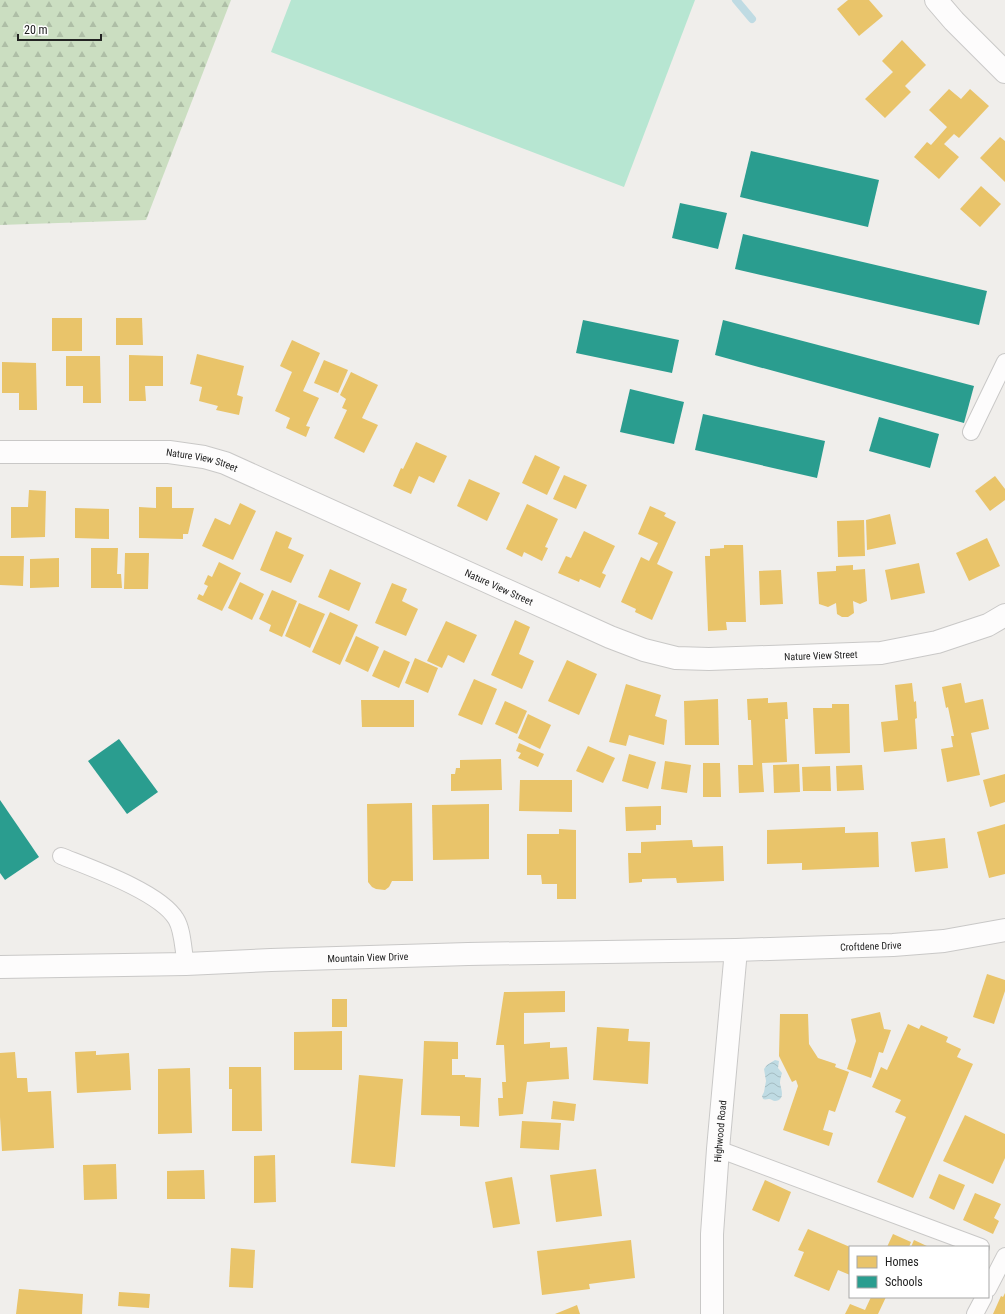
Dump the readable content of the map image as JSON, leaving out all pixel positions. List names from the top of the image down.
{
  "streets": {
    "street": [
      "Nature View Street",
      "Croftdene Drive",
      "Mountain View Drive",
      "Highwood Road"
    ]
  },
  "crossings": [
    ["Croftdene Drive", "Mountain View Drive"],
    ["Croftdene Drive", "Highwood Road"],
    ["Mountain View Drive", "Highwood Road"]
  ],
  "legend": ["Homes", "Schools"],
  "scale_bar": "20 m"
}
